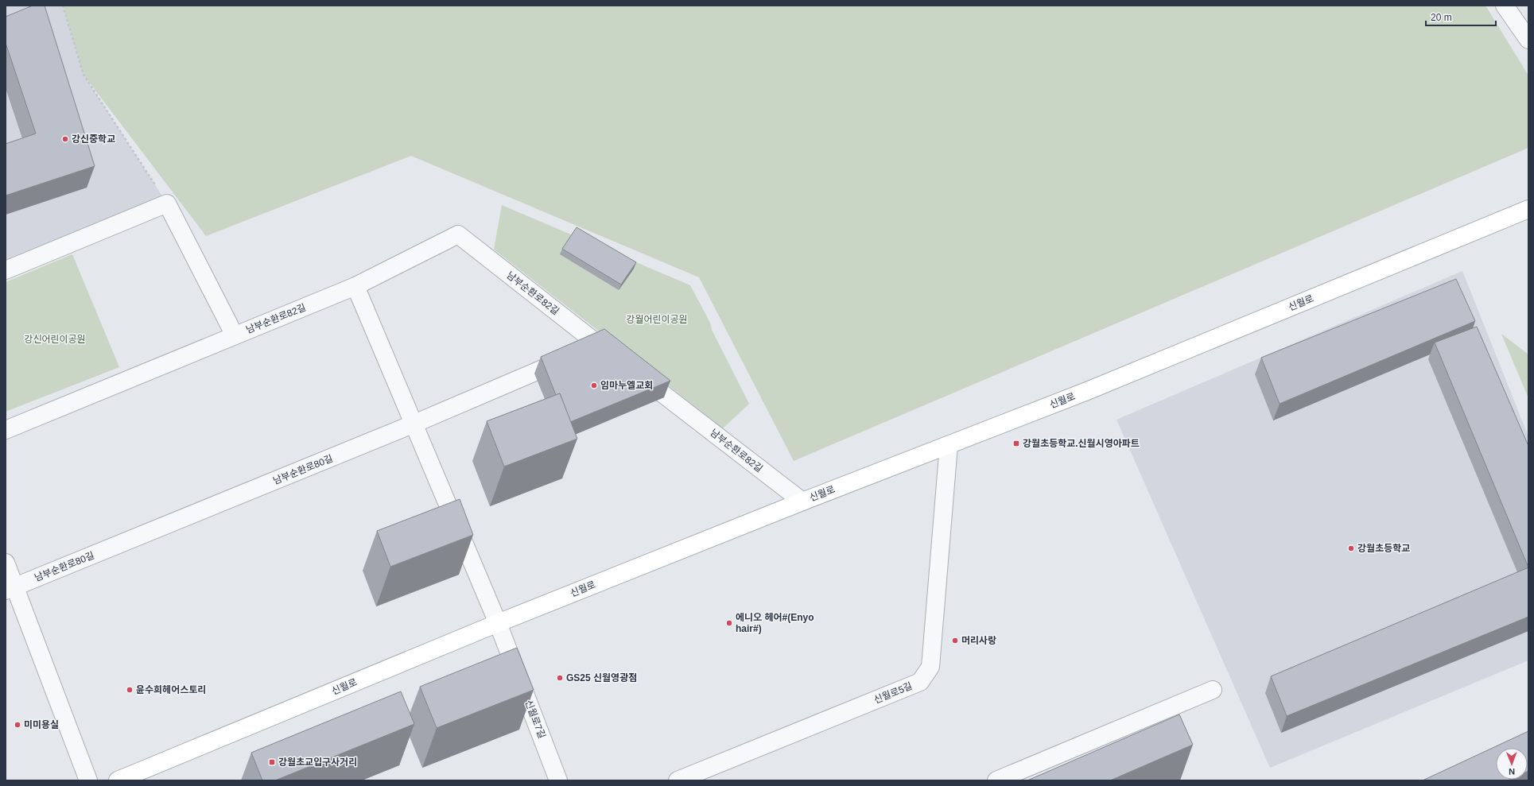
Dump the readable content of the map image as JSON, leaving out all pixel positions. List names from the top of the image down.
{
  "streets": {
    "main road": ["신월로"],
    "street": [
      "남부순환로82길",
      "남부순환로80길",
      "신월로5길",
      "신월로7길"
    ]
  },
  "crossings": [
    ["남부순환로82길", "신월로"],
    ["남부순환로82길", "남부순환로80길"],
    ["남부순환로82길", "신월로7길"],
    ["신월로", "신월로5길"],
    ["신월로", "신월로7길"],
    ["남부순환로80길", "신월로7길"]
  ],
  "parks": ["강월어린이공원", "강신어린이공원"],
  "places": {
    "other": [
      "강신중학교",
      "임마누엘교회",
      "강월초등학교",
      "에니오 헤어#(Enyo hair#)",
      "머리사랑",
      "GS25 신월영광점",
      "윤수희헤어스토리",
      "미미용실"
    ],
    "transit": ["강월초등학교.신월시영아파트", "강월초교입구사거리"]
  },
  "scale_bar": "20 m",
  "north": "bottom"
}
